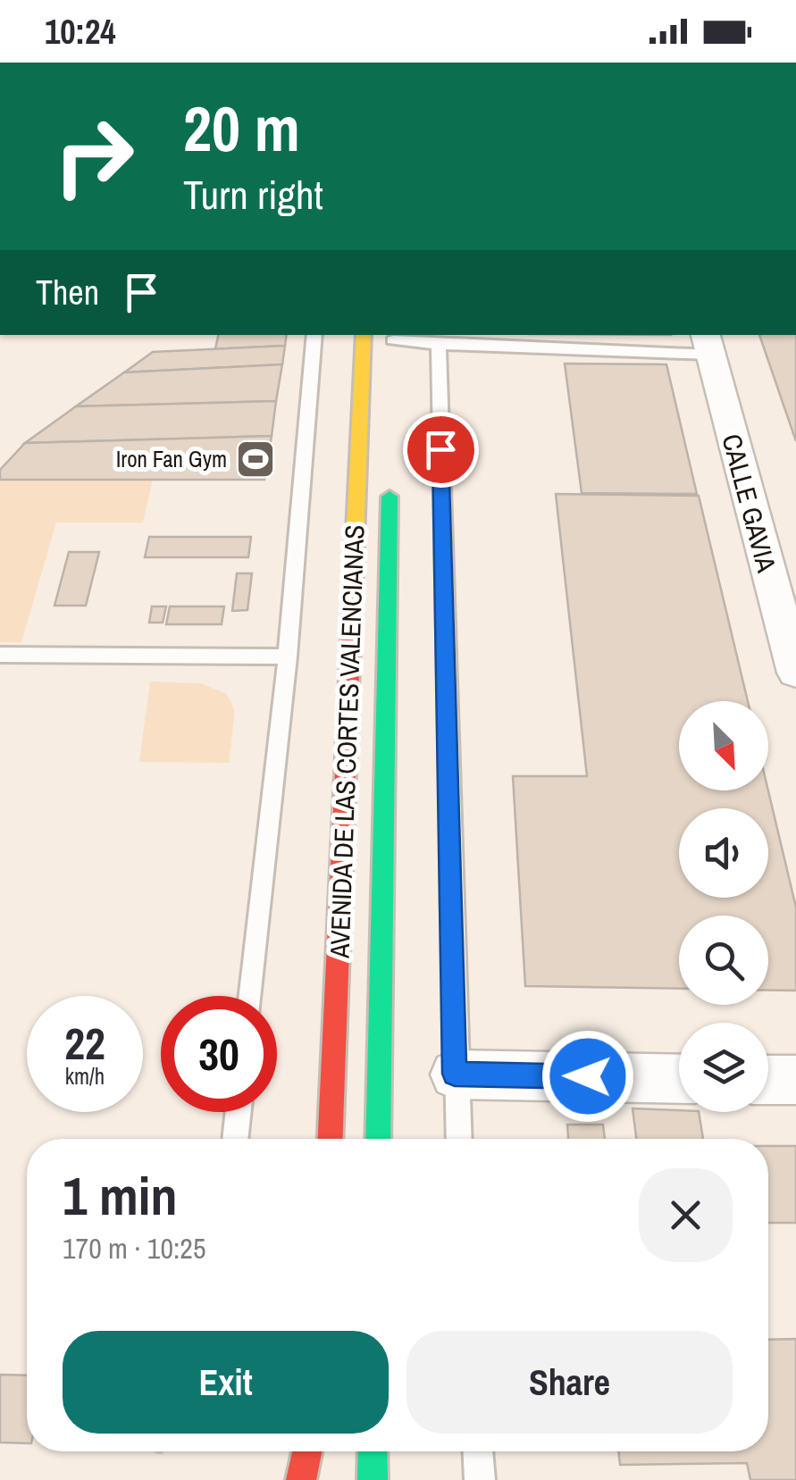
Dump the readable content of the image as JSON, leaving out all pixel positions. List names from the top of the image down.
{
  "streets": {
    "main road": ["AVENIDA DE LAS CORTES VALENCIANAS"],
    "street": ["CALLE GAVIA"]
  },
  "places": {
    "sports": ["Iron Fan Gym"]
  },
  "north": "bottom right",
  "page": {
    "status": "10:24",
    "turn": ["20 m", "Turn right"],
    "then": "Then",
    "speed": "22 km/h",
    "limit": "30",
    "heading": ["1 min", "170 m · 10:25"],
    "buttons": ["Exit", "Share"]
  }
}
